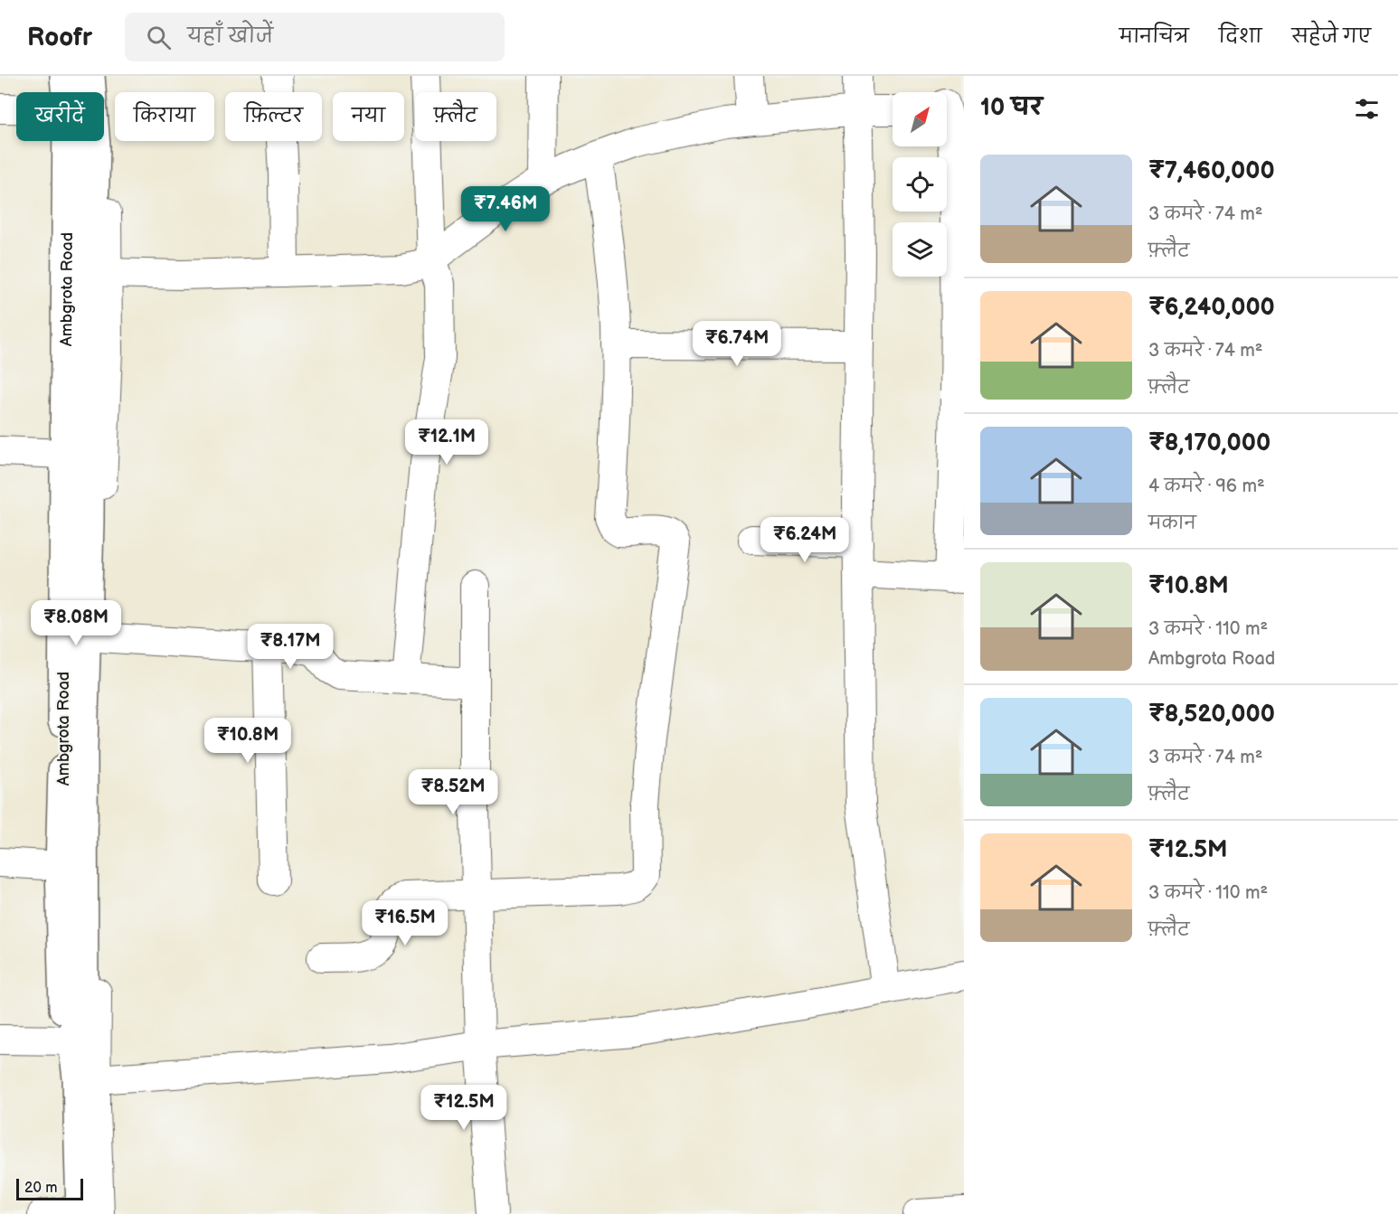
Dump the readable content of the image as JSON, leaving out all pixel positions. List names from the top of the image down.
{
  "streets": {
    "main road": ["Ambgrota Road"]
  },
  "scale_bar": "20 m",
  "north": "top right",
  "page": {
    "header": "Roofr",
    "search": "यहाँ खोजें",
    "nav": ["मानचित्र", "दिशा", "सहेजे गए"],
    "heading": "10 घर",
    "chip": [
      "खरीदें",
      "किराया",
      "फ़िल्टर",
      "नया",
      "फ़्लैट"
    ],
    "list": [
      {
        "name": "₹7,460,000",
        "note": "3 कमरे · 74 m² · फ़्लैट"
      },
      {
        "name": "₹6,240,000",
        "note": "3 कमरे · 74 m² · फ़्लैट"
      },
      {
        "name": "₹8,170,000",
        "note": "4 कमरे · 96 m² · मकान"
      },
      {
        "name": "₹10.8M",
        "note": "3 कमरे · 110 m² · Ambgrota Road"
      },
      {
        "name": "₹8,520,000",
        "note": "3 कमरे · 74 m² · फ़्लैट"
      },
      {
        "name": "₹12.5M",
        "note": "3 कमरे · 110 m² · फ़्लैट"
      }
    ],
    "price": [
      "₹7.46M",
      "₹6.74M",
      "₹12.1M",
      "₹6.24M",
      "₹8.08M",
      "₹8.17M",
      "₹10.8M",
      "₹8.52M",
      "₹16.5M",
      "₹12.5M"
    ],
    "scale": "20 m"
  }
}
